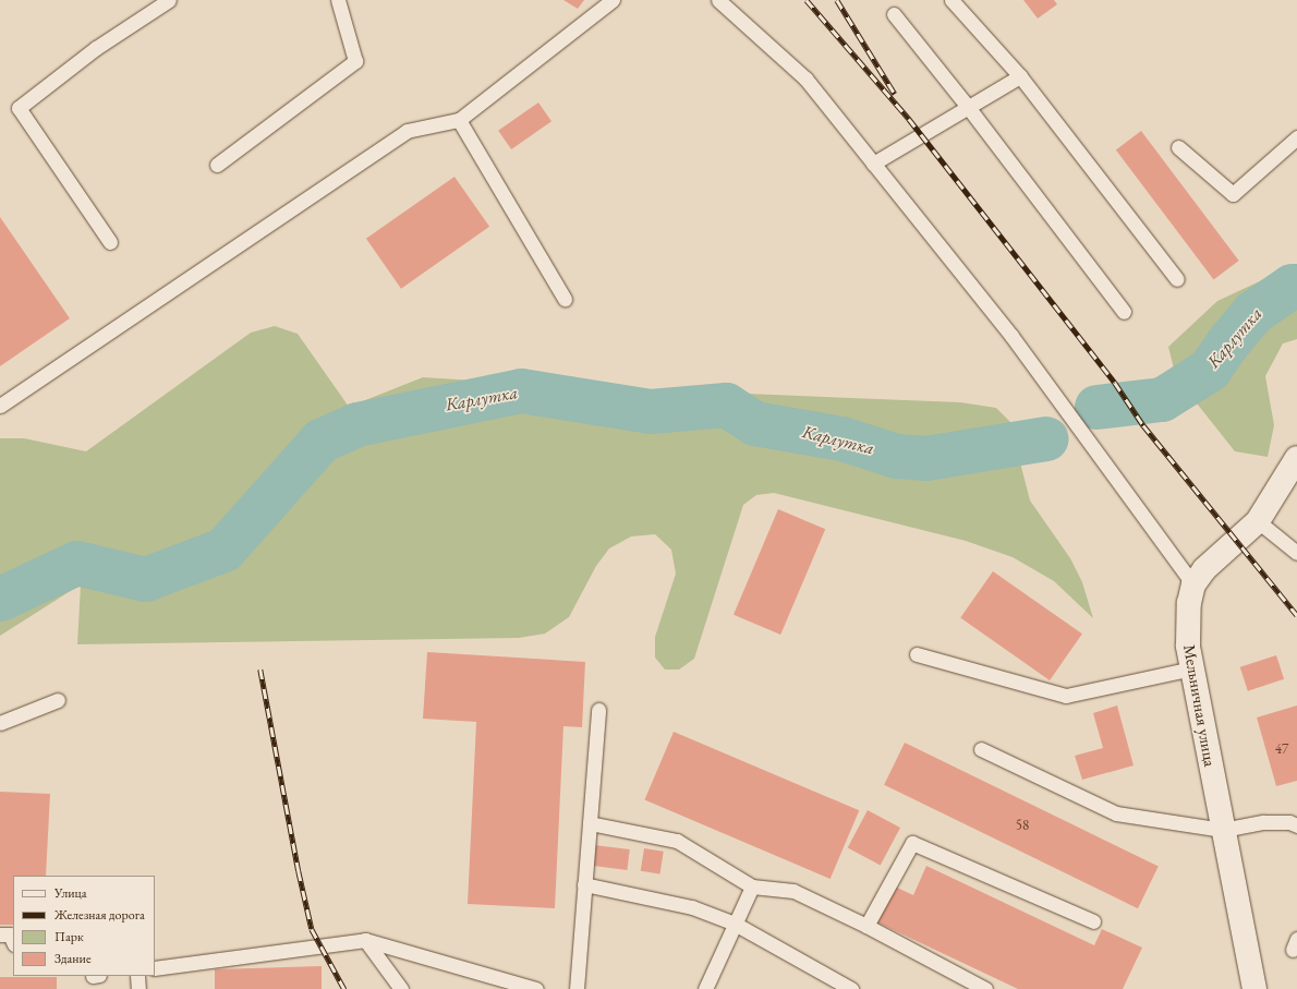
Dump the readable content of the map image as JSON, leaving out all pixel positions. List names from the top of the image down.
{
  "streets": {
    "street": ["Мельничная улица"]
  },
  "water": ["Карлутка"],
  "house_numbers": ["47", "58"],
  "legend": [
    "Улица",
    "Железная дорога",
    "Парк",
    "Здание"
  ]
}
